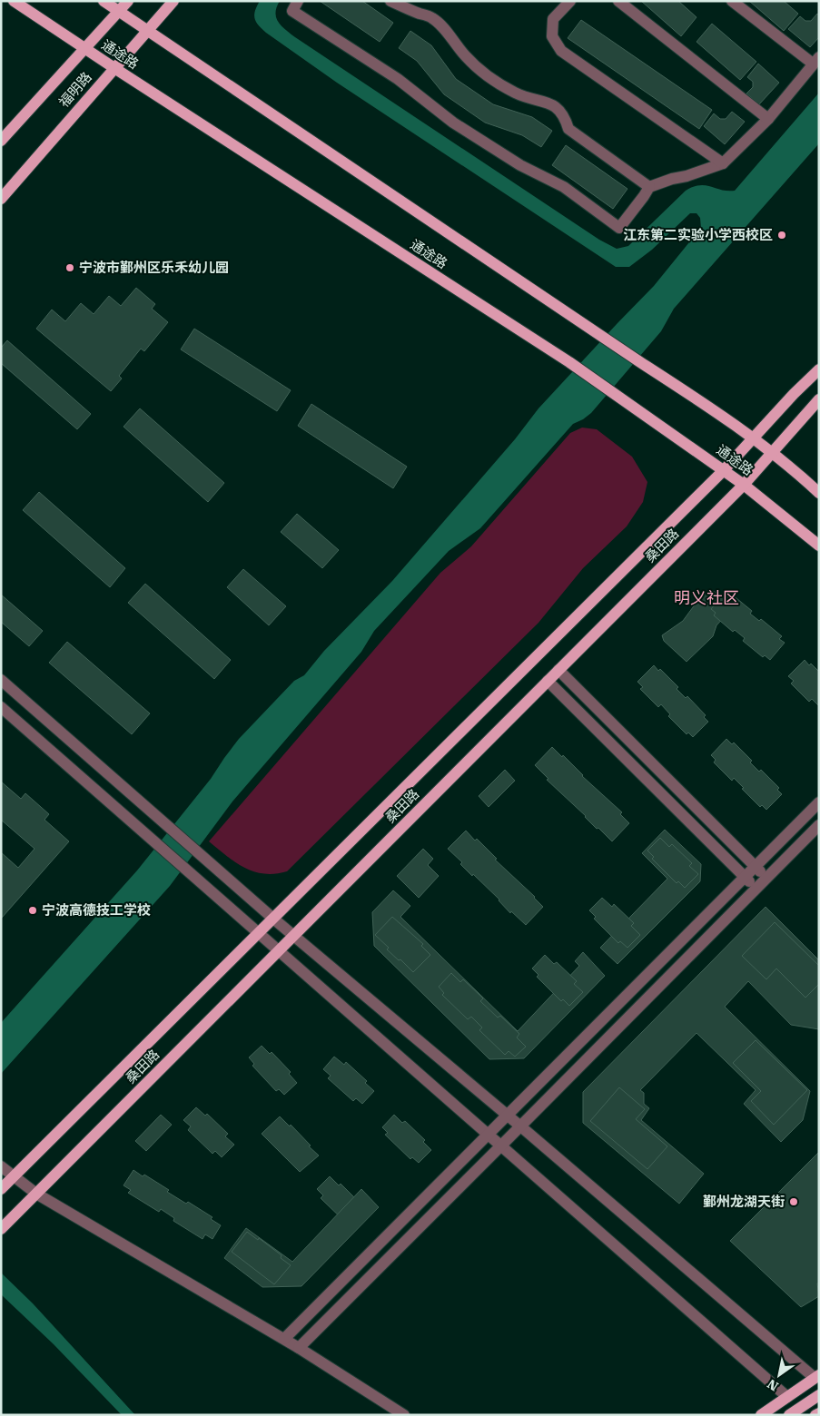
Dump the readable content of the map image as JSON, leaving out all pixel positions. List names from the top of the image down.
{
  "streets": {
    "main road": ["通途路", "福明路", "桑田路"]
  },
  "crossings": [
    ["通途路", "福明路"],
    ["通途路", "桑田路"]
  ],
  "districts": ["明义社区"],
  "places": [
    "江东第二实验小学西校区",
    "宁波市鄞州区乐禾幼儿园",
    "宁波高德技工学校",
    "鄞州龙湖天街"
  ],
  "north": "bottom left"
}
